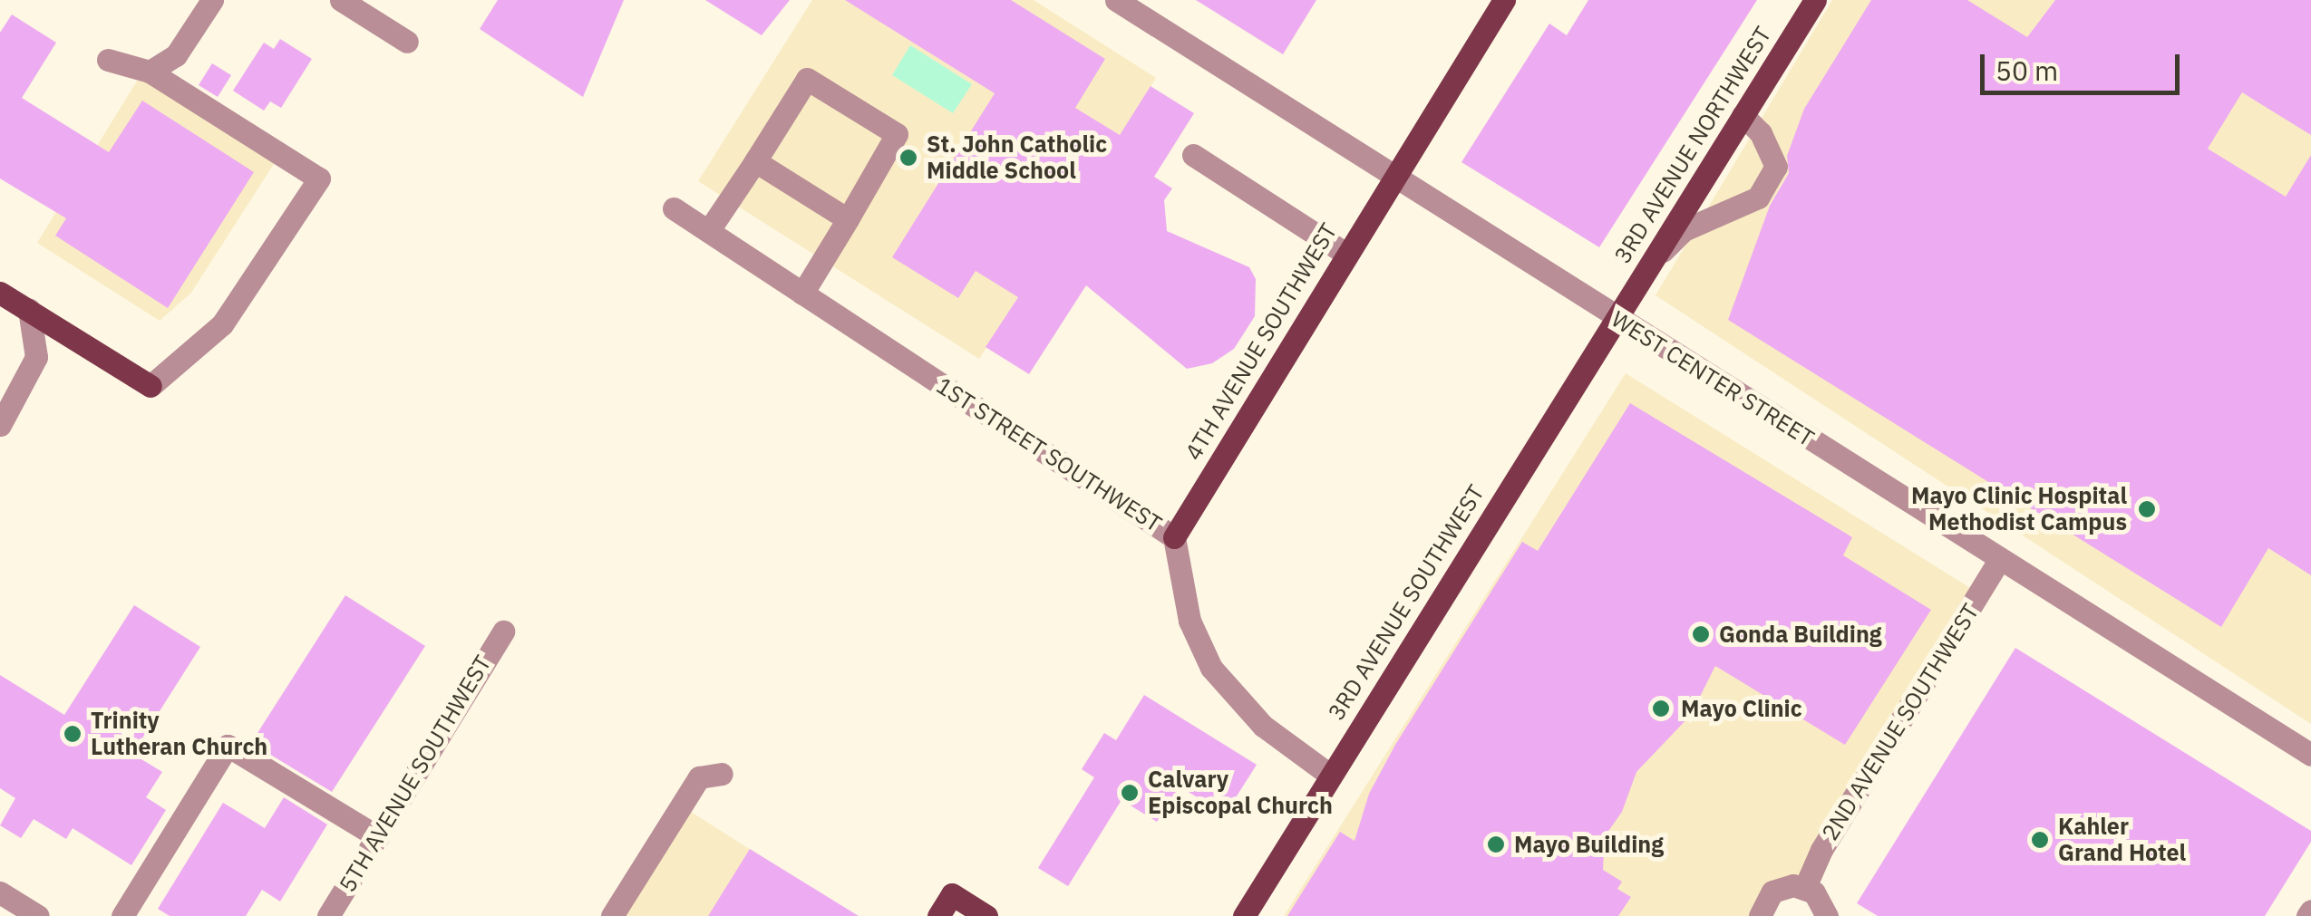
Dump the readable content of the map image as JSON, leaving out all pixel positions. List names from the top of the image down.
{
  "streets": {
    "main road": ["3RD AVENUE NORTHWEST", "4TH AVENUE SOUTHWEST", "3RD AVENUE SOUTHWEST"],
    "street": [
      "WEST CENTER STREET",
      "1ST STREET SOUTHWEST",
      "2ND AVENUE SOUTHWEST",
      "5TH AVENUE SOUTHWEST"
    ]
  },
  "crossings": [
    ["3RD AVENUE NORTHWEST", "WEST CENTER STREET"],
    ["3RD AVENUE NORTHWEST", "3RD AVENUE SOUTHWEST"],
    ["4TH AVENUE SOUTHWEST", "WEST CENTER STREET"],
    ["4TH AVENUE SOUTHWEST", "1ST STREET SOUTHWEST"],
    ["WEST CENTER STREET", "3RD AVENUE SOUTHWEST"],
    ["WEST CENTER STREET", "2ND AVENUE SOUTHWEST"],
    ["1ST STREET SOUTHWEST", "3RD AVENUE SOUTHWEST"]
  ],
  "places": [
    "St. John Catholic Middle School",
    "Mayo Clinic Hospital Methodist Campus",
    "Gonda Building",
    "Mayo Clinic",
    "Trinity Lutheran Church",
    "Calvary Episcopal Church",
    "Kahler Grand Hotel",
    "Mayo Building"
  ],
  "scale_bar": "50 m"
}
